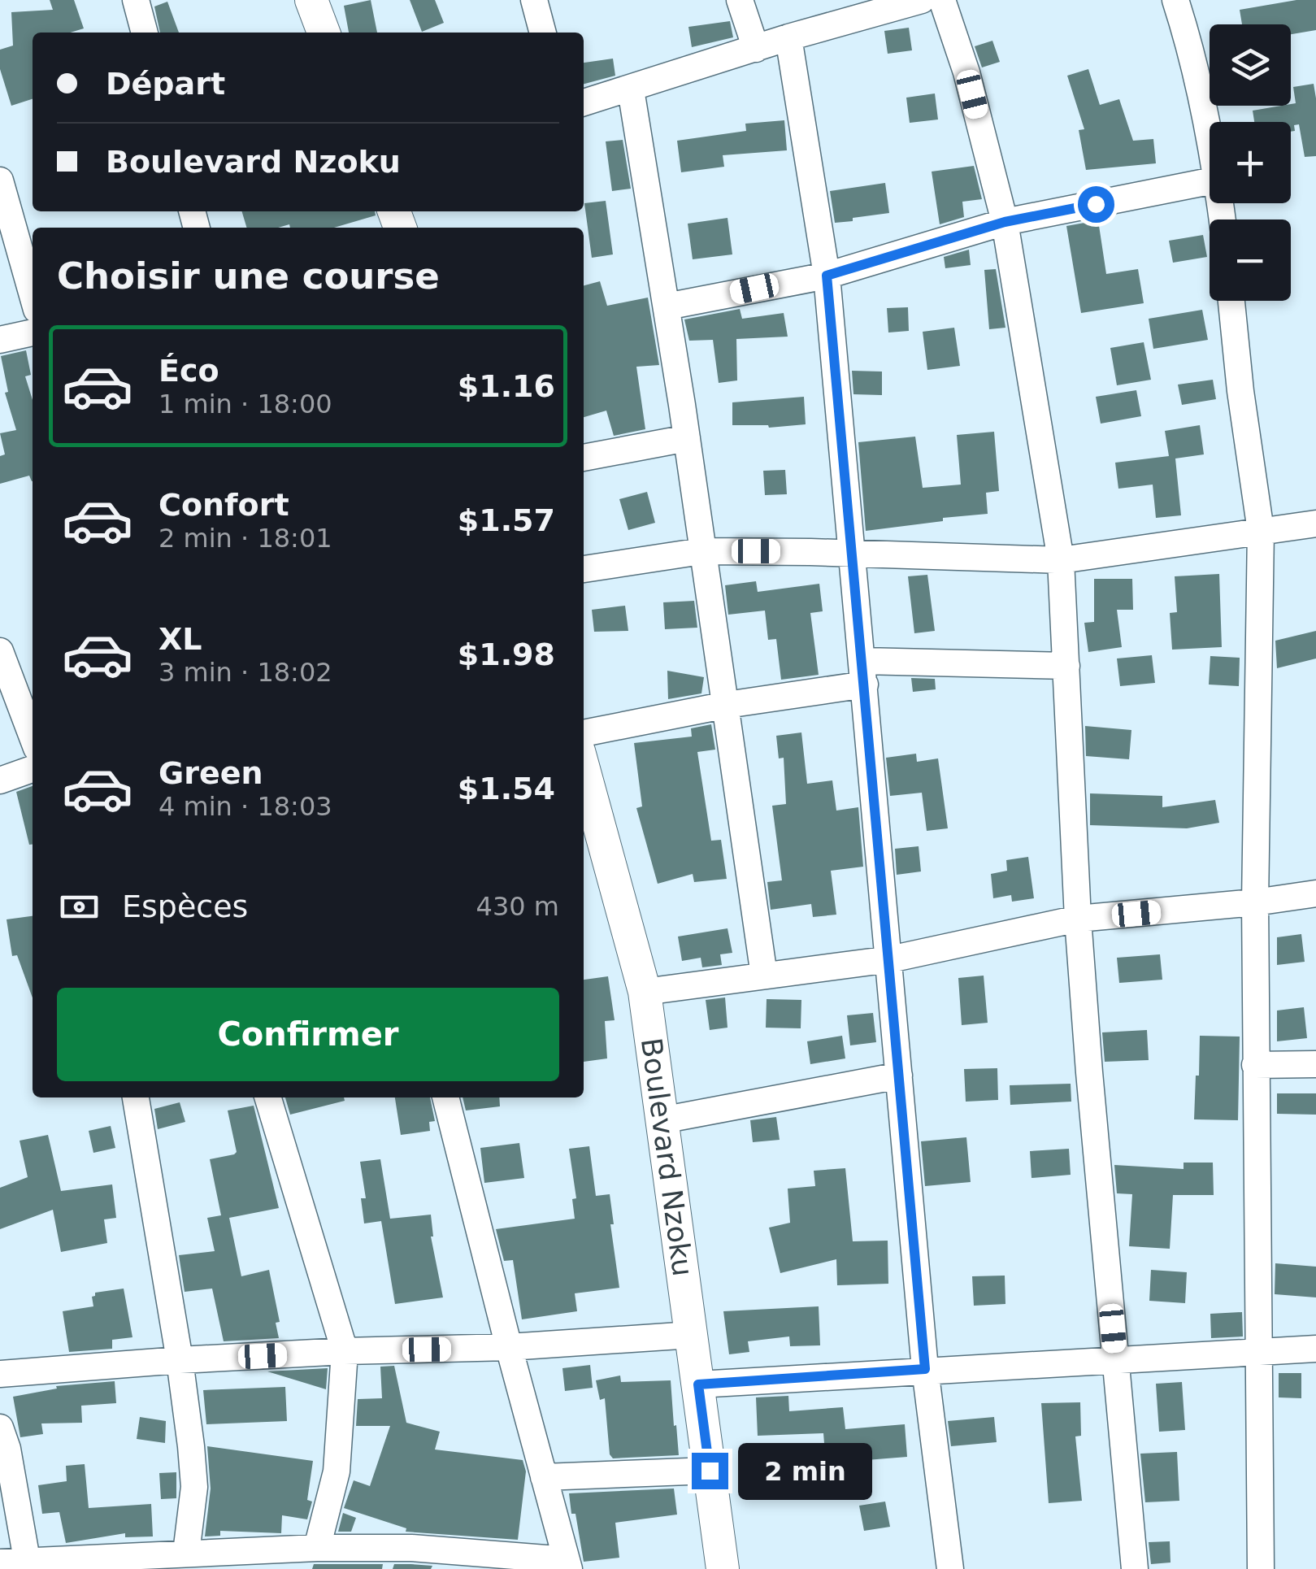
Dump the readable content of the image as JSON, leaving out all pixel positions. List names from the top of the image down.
{
  "streets": {
    "street": ["Boulevard Nzoku"]
  },
  "page": {
    "map_buttons": ["+", "−"],
    "banner": ["Départ", "Boulevard Nzoku"],
    "heading": "Choisir une course",
    "list": [
      {
        "name": "Éco",
        "note": "1 min · 18:00",
        "value": "$1.16"
      },
      {
        "name": "Confort",
        "note": "2 min · 18:01",
        "value": "$1.57"
      },
      {
        "name": "XL",
        "note": "3 min · 18:02",
        "value": "$1.98"
      },
      {
        "name": "Green",
        "note": "4 min · 18:03",
        "value": "$1.54"
      }
    ],
    "pay": ["Espèces", "430 m"],
    "buttons": "Confirmer",
    "bubble": "2 min"
  }
}
